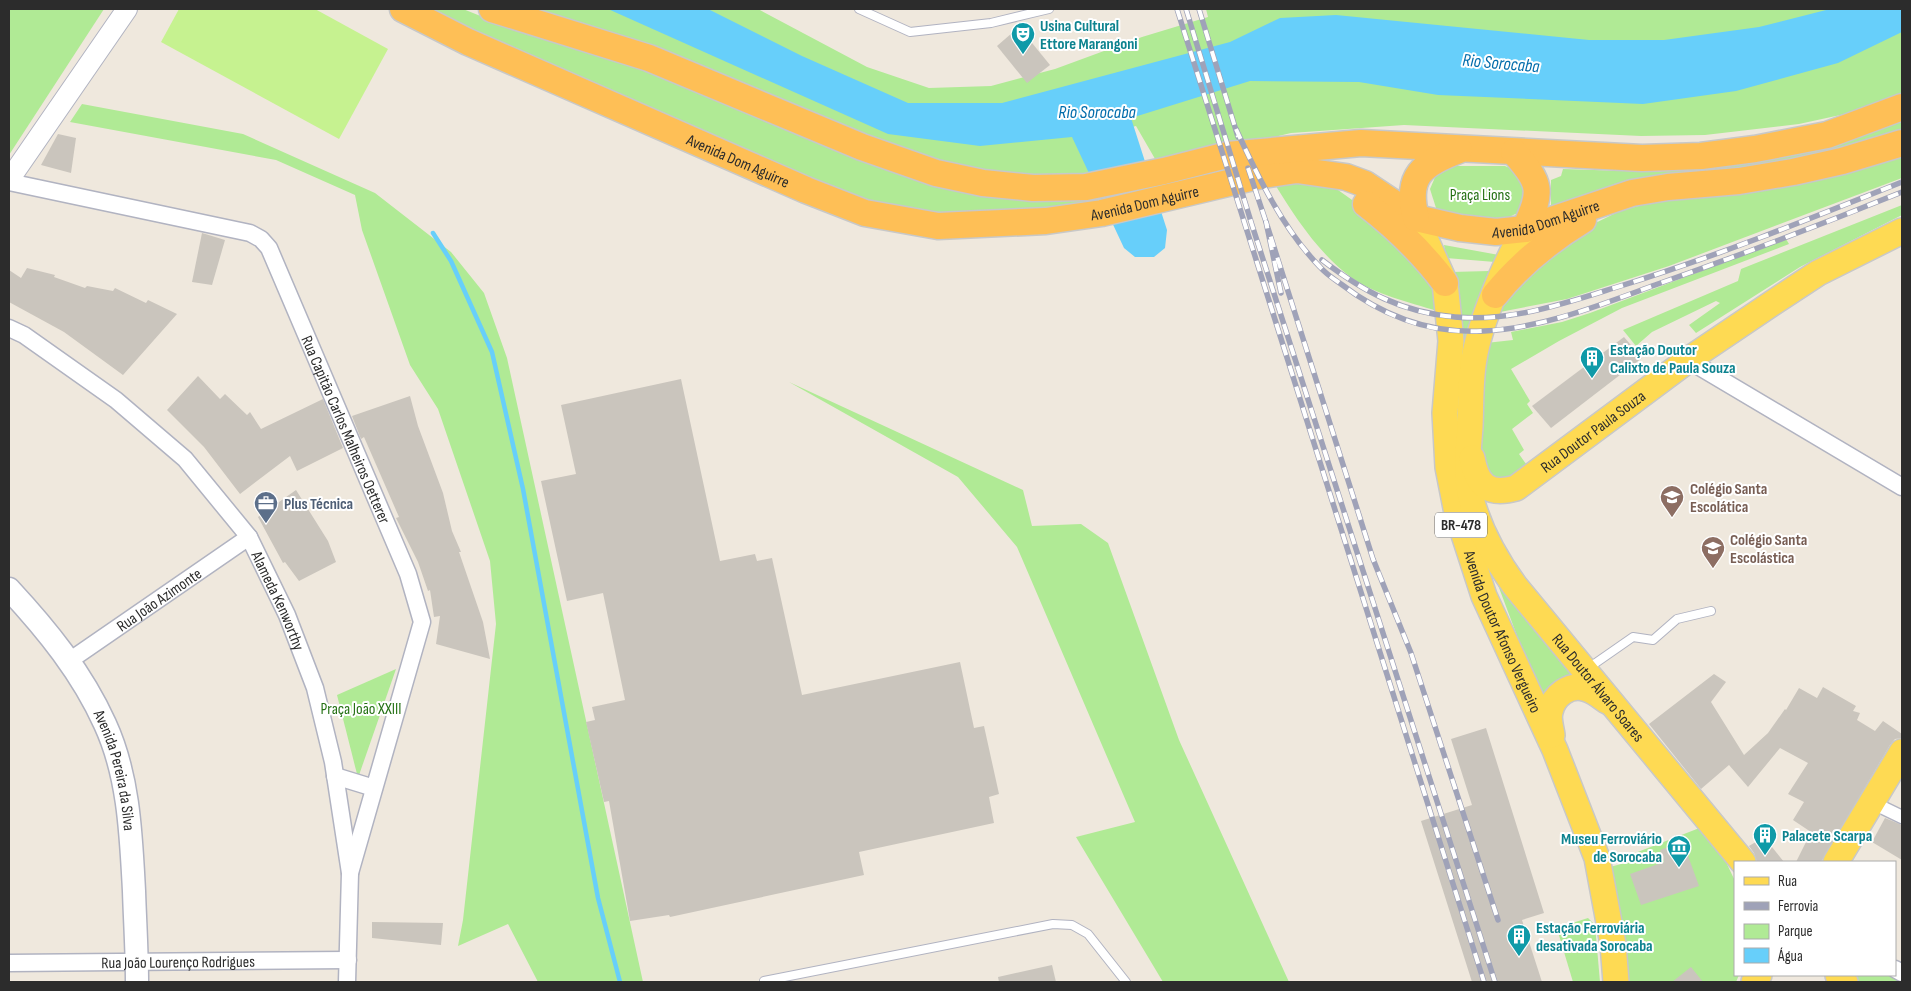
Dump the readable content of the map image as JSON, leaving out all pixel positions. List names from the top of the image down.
{
  "streets": {
    "highway": ["Avenida Dom Aguirre", "BR-478"],
    "main road": [
      "Rua Doutor Paula Souza",
      "Avenida Doutor Afonso Vergueiro",
      "Rua Doutor Álvaro Soares",
      "Avenida Pereira da Silva"
    ],
    "street": [
      "Rua Capitão Carlos Malheiros Oetterer",
      "Rua João Azimonte",
      "Alameda Kenworthy",
      "Rua João Lourenço Rodrigues"
    ]
  },
  "crossings": [
    ["Avenida Dom Aguirre", "BR-478"],
    ["Avenida Dom Aguirre", "Avenida Doutor Afonso Vergueiro"],
    ["Rua Capitão Carlos Malheiros Oetterer", "Alameda Kenworthy"],
    ["Rua Doutor Paula Souza", "BR-478"],
    ["Rua Doutor Paula Souza", "Rua Doutor Álvaro Soares"],
    ["BR-478", "Avenida Doutor Afonso Vergueiro"],
    ["BR-478", "Rua Doutor Álvaro Soares"],
    ["Rua João Azimonte", "Alameda Kenworthy"],
    ["Rua João Azimonte", "Avenida Pereira da Silva"],
    ["Alameda Kenworthy", "Rua João Lourenço Rodrigues"],
    ["Avenida Pereira da Silva", "Rua João Lourenço Rodrigues"]
  ],
  "water": ["Rio Sorocaba"],
  "parks": ["Praça Lions", "Praça João XXIII"],
  "places": {
    "theatre": ["Usina Cultural Ettore Marangoni"],
    "building": ["Estação Doutor Calixto de Paula Souza", "Palacete Scarpa", "Estação Ferroviária desativada Sorocaba"],
    "school or university": ["Colégio Santa Escolática", "Colégio Santa Escolástica"],
    "office": ["Plus Técnica"],
    "museum": ["Museu Ferroviário de Sorocaba"]
  },
  "legend": [
    "Rua",
    "Ferrovia",
    "Parque",
    "Água"
  ]
}
